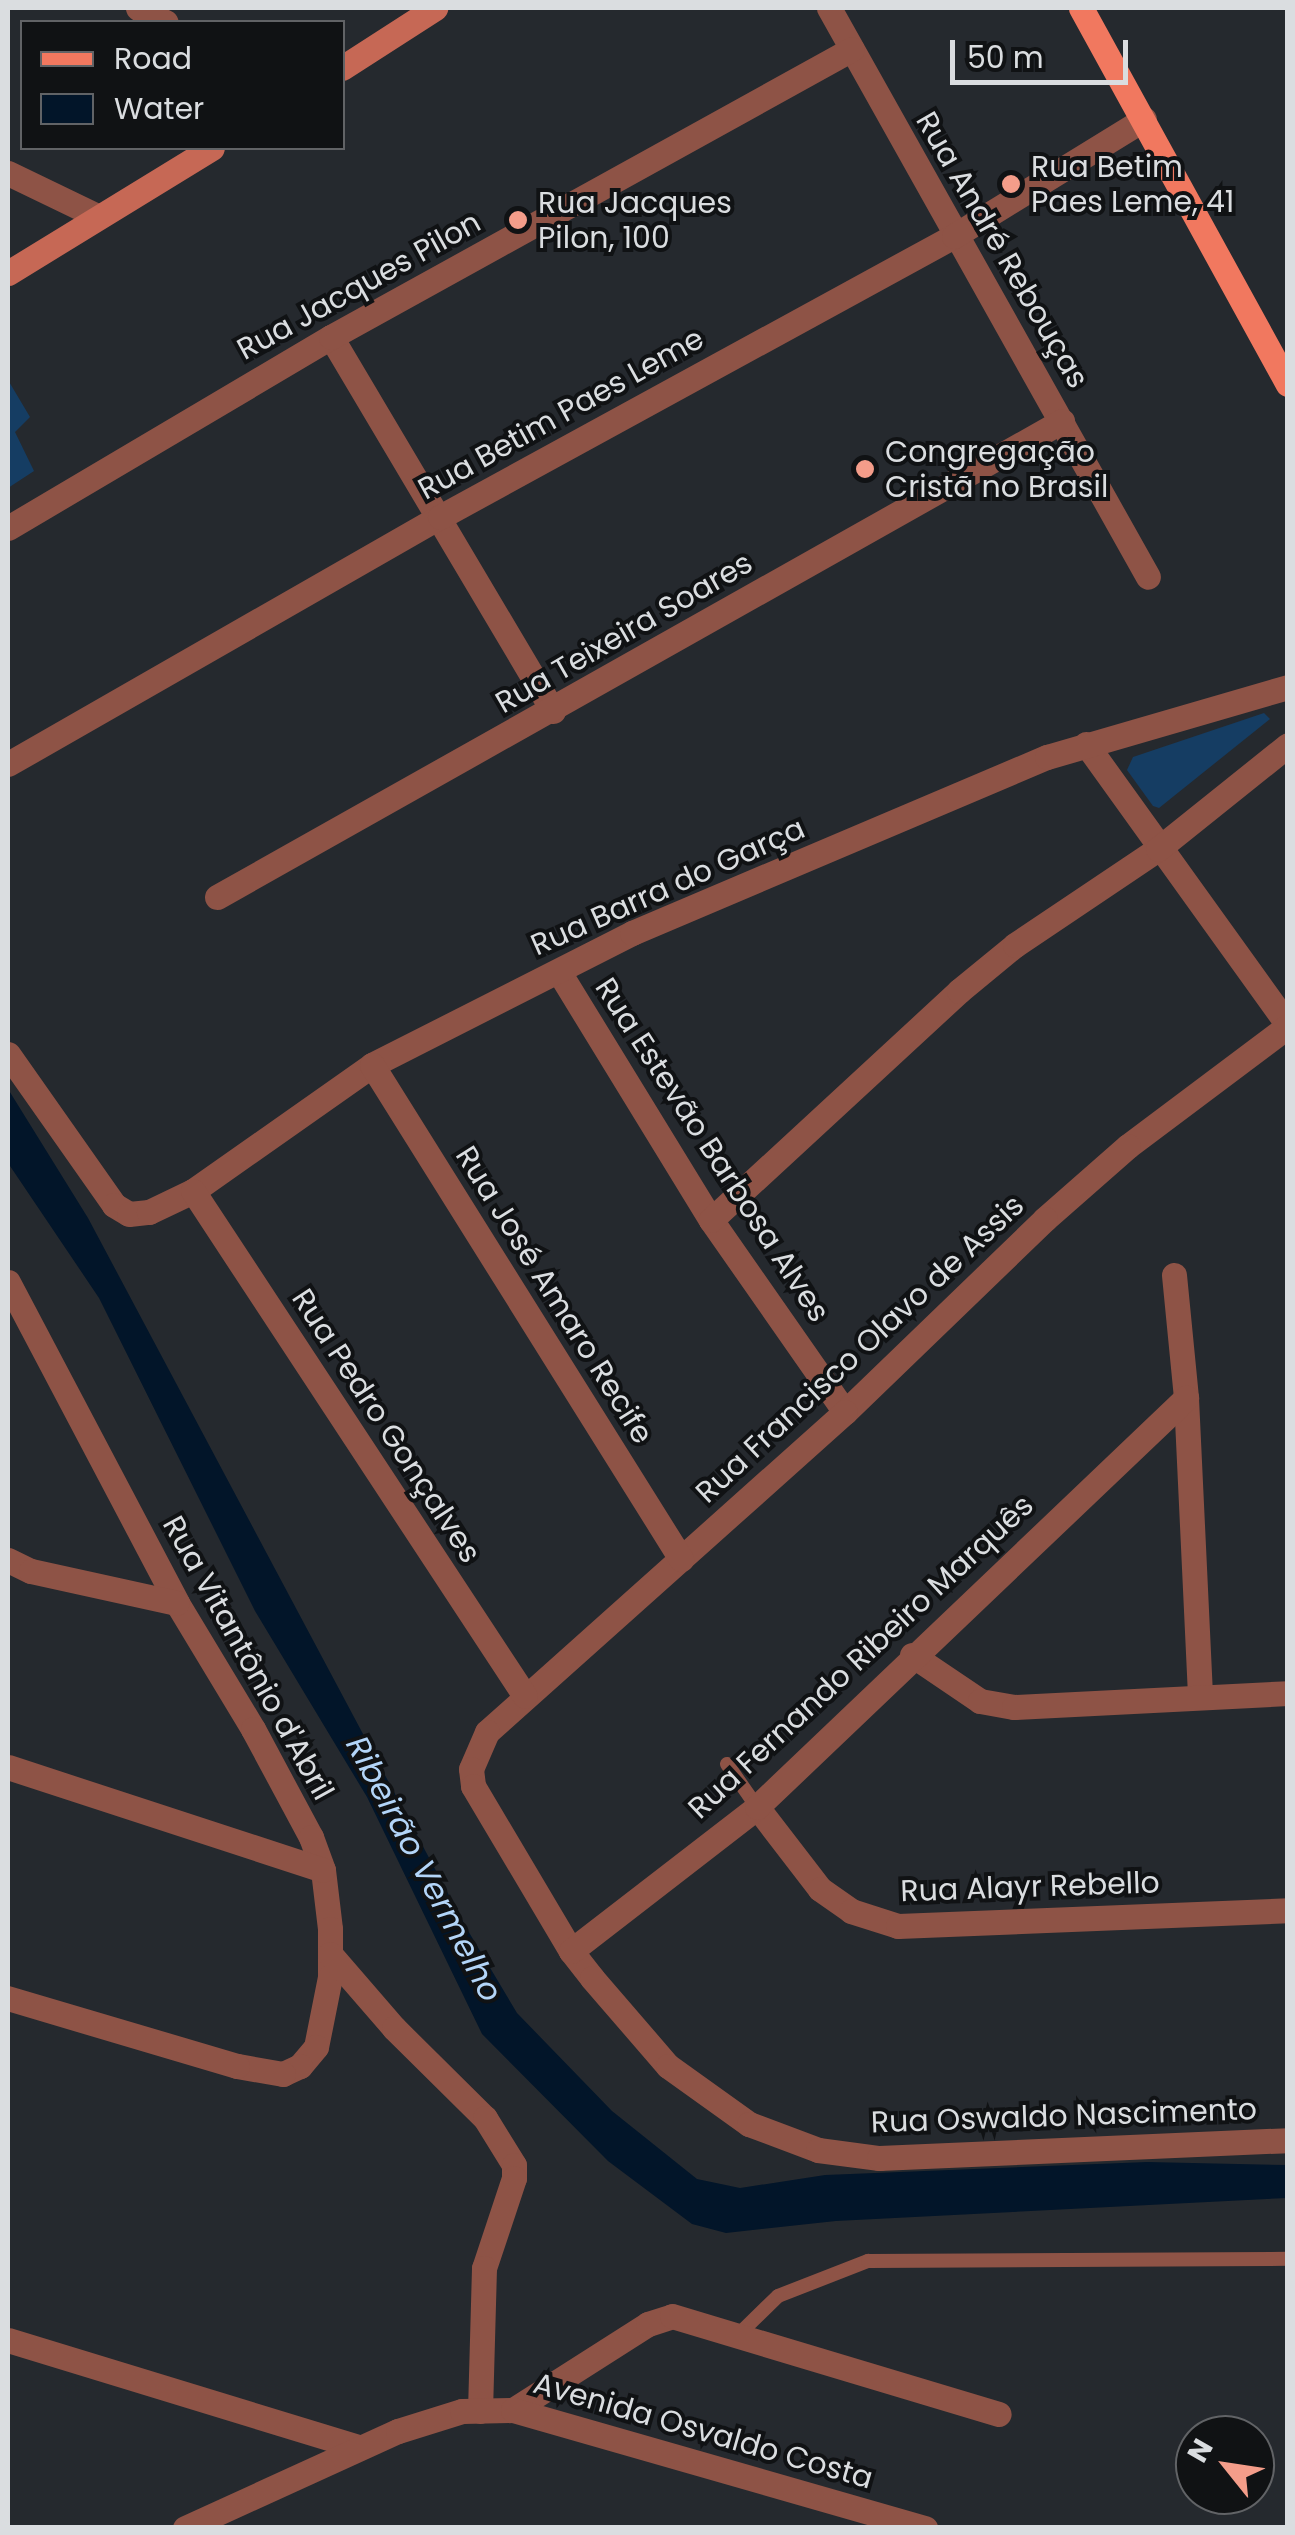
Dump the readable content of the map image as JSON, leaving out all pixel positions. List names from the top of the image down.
{
  "streets": {
    "street": [
      "Rua André Rebouças",
      "Rua Jacques Pilon",
      "Rua Betim Paes Leme",
      "Rua Teixeira Soares",
      "Rua Barra do Garça",
      "Rua Estevão Barbosa Alves",
      "Rua José Amaro Recife",
      "Rua Francisco Olavo de Assis",
      "Rua Pedro Gonçalves",
      "Rua Fernando Ribeiro Marquês",
      "Rua Vitantônio d'Abril",
      "Rua Alayr Rebello",
      "Rua Oswaldo Nascimento",
      "Avenida Osvaldo Costa"
    ]
  },
  "crossings": [
    ["Rua André Rebouças", "Rua Jacques Pilon"],
    ["Rua André Rebouças", "Rua Betim Paes Leme"],
    ["Rua André Rebouças", "Rua Teixeira Soares"],
    ["Rua Barra do Garça", "Rua Estevão Barbosa Alves"],
    ["Rua Barra do Garça", "Rua José Amaro Recife"],
    ["Rua Barra do Garça", "Rua Pedro Gonçalves"],
    ["Rua Estevão Barbosa Alves", "Rua Francisco Olavo de Assis"],
    ["Rua José Amaro Recife", "Rua Francisco Olavo de Assis"],
    ["Rua Francisco Olavo de Assis", "Rua Pedro Gonçalves"],
    ["Rua Francisco Olavo de Assis", "Rua Oswaldo Nascimento"],
    ["Rua Fernando Ribeiro Marquês", "Rua Alayr Rebello"],
    ["Rua Fernando Ribeiro Marquês", "Rua Oswaldo Nascimento"]
  ],
  "water": ["Ribeirão Vermelho"],
  "places": ["Rua Betim Paes Leme, 41", "Rua Jacques Pilon, 100", "Congregação Cristã no Brasil"],
  "legend": ["Road", "Water"],
  "scale_bar": "50 m",
  "north": "top left"
}
